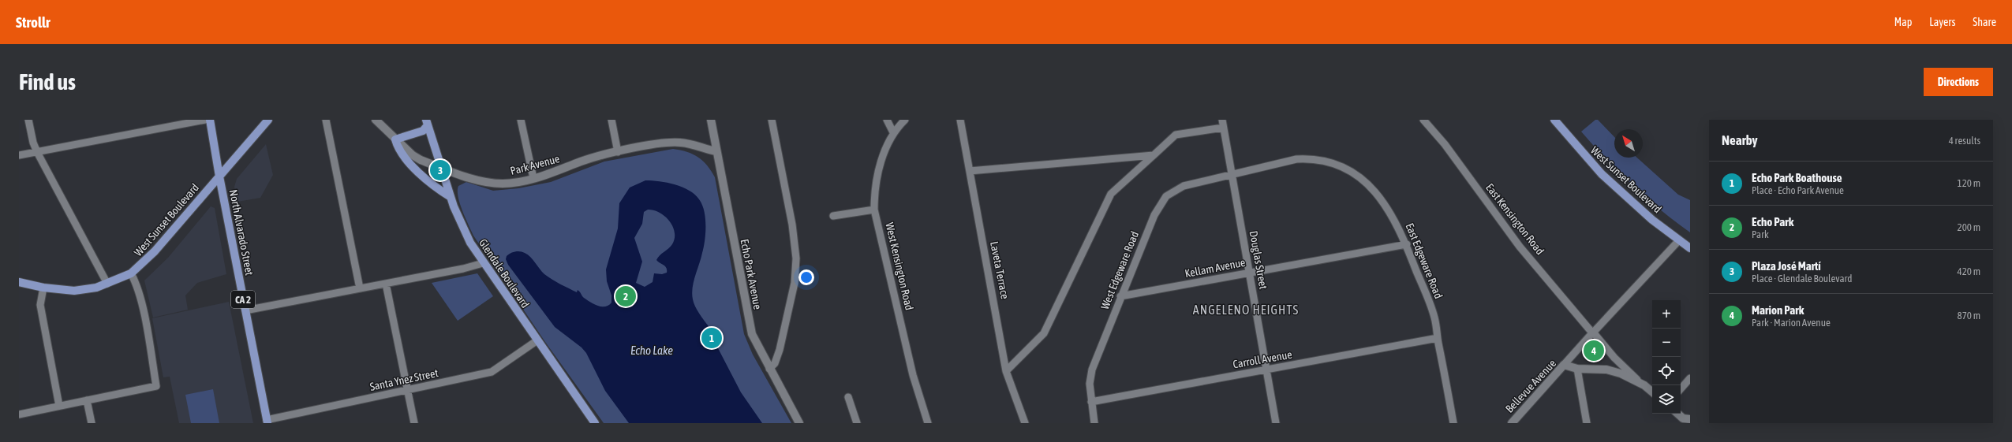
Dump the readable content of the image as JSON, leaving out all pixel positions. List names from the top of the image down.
{
  "streets": {
    "main road": [
      "West Sunset Boulevard",
      "North Alvarado Street",
      "Glendale Boulevard",
      "CA 2"
    ],
    "street": [
      "Park Avenue",
      "East Kensington Road",
      "Douglas Street",
      "East Edgeware Road",
      "West Kensington Road",
      "Kellam Avenue",
      "Laveta Terrace",
      "West Edgeware Road",
      "Echo Park Avenue",
      "Carroll Avenue",
      "Santa Ynez Street",
      "Bellevue Avenue"
    ]
  },
  "crossings": [
    ["Park Avenue", "Glendale Boulevard"],
    ["Park Avenue", "Echo Park Avenue"],
    ["West Sunset Boulevard", "North Alvarado Street"],
    ["East Kensington Road", "Bellevue Avenue"],
    ["North Alvarado Street", "Santa Ynez Street"],
    ["Douglas Street", "East Edgeware Road"],
    ["Douglas Street", "Kellam Avenue"],
    ["Douglas Street", "West Edgeware Road"],
    ["Douglas Street", "Carroll Avenue"],
    ["East Edgeware Road", "Kellam Avenue"],
    ["East Edgeware Road", "West Edgeware Road"],
    ["East Edgeware Road", "Carroll Avenue"],
    ["Kellam Avenue", "West Edgeware Road"],
    ["West Edgeware Road", "Carroll Avenue"],
    ["Glendale Boulevard", "Santa Ynez Street"]
  ],
  "districts": ["ANGELENO HEIGHTS"],
  "water": ["Echo Lake"],
  "north": "top left",
  "page": {
    "header": "Strollr",
    "nav": ["Map", "Layers", "Share"],
    "buttons": "Directions",
    "title": "Find us",
    "heading": ["Nearby", "4 results"],
    "pins": [
      "3",
      "2",
      "1",
      "4"
    ],
    "list": [
      {
        "mark": "1",
        "name": "Echo Park Boathouse",
        "note": "Place · Echo Park Avenue",
        "value": "120 m"
      },
      {
        "mark": "2",
        "name": "Echo Park",
        "note": "Park",
        "value": "200 m"
      },
      {
        "mark": "3",
        "name": "Plaza José Martí",
        "note": "Place · Glendale Boulevard",
        "value": "420 m"
      },
      {
        "mark": "4",
        "name": "Marion Park",
        "note": "Park · Marion Avenue",
        "value": "870 m"
      }
    ],
    "map_buttons": ["+", "−"]
  }
}
